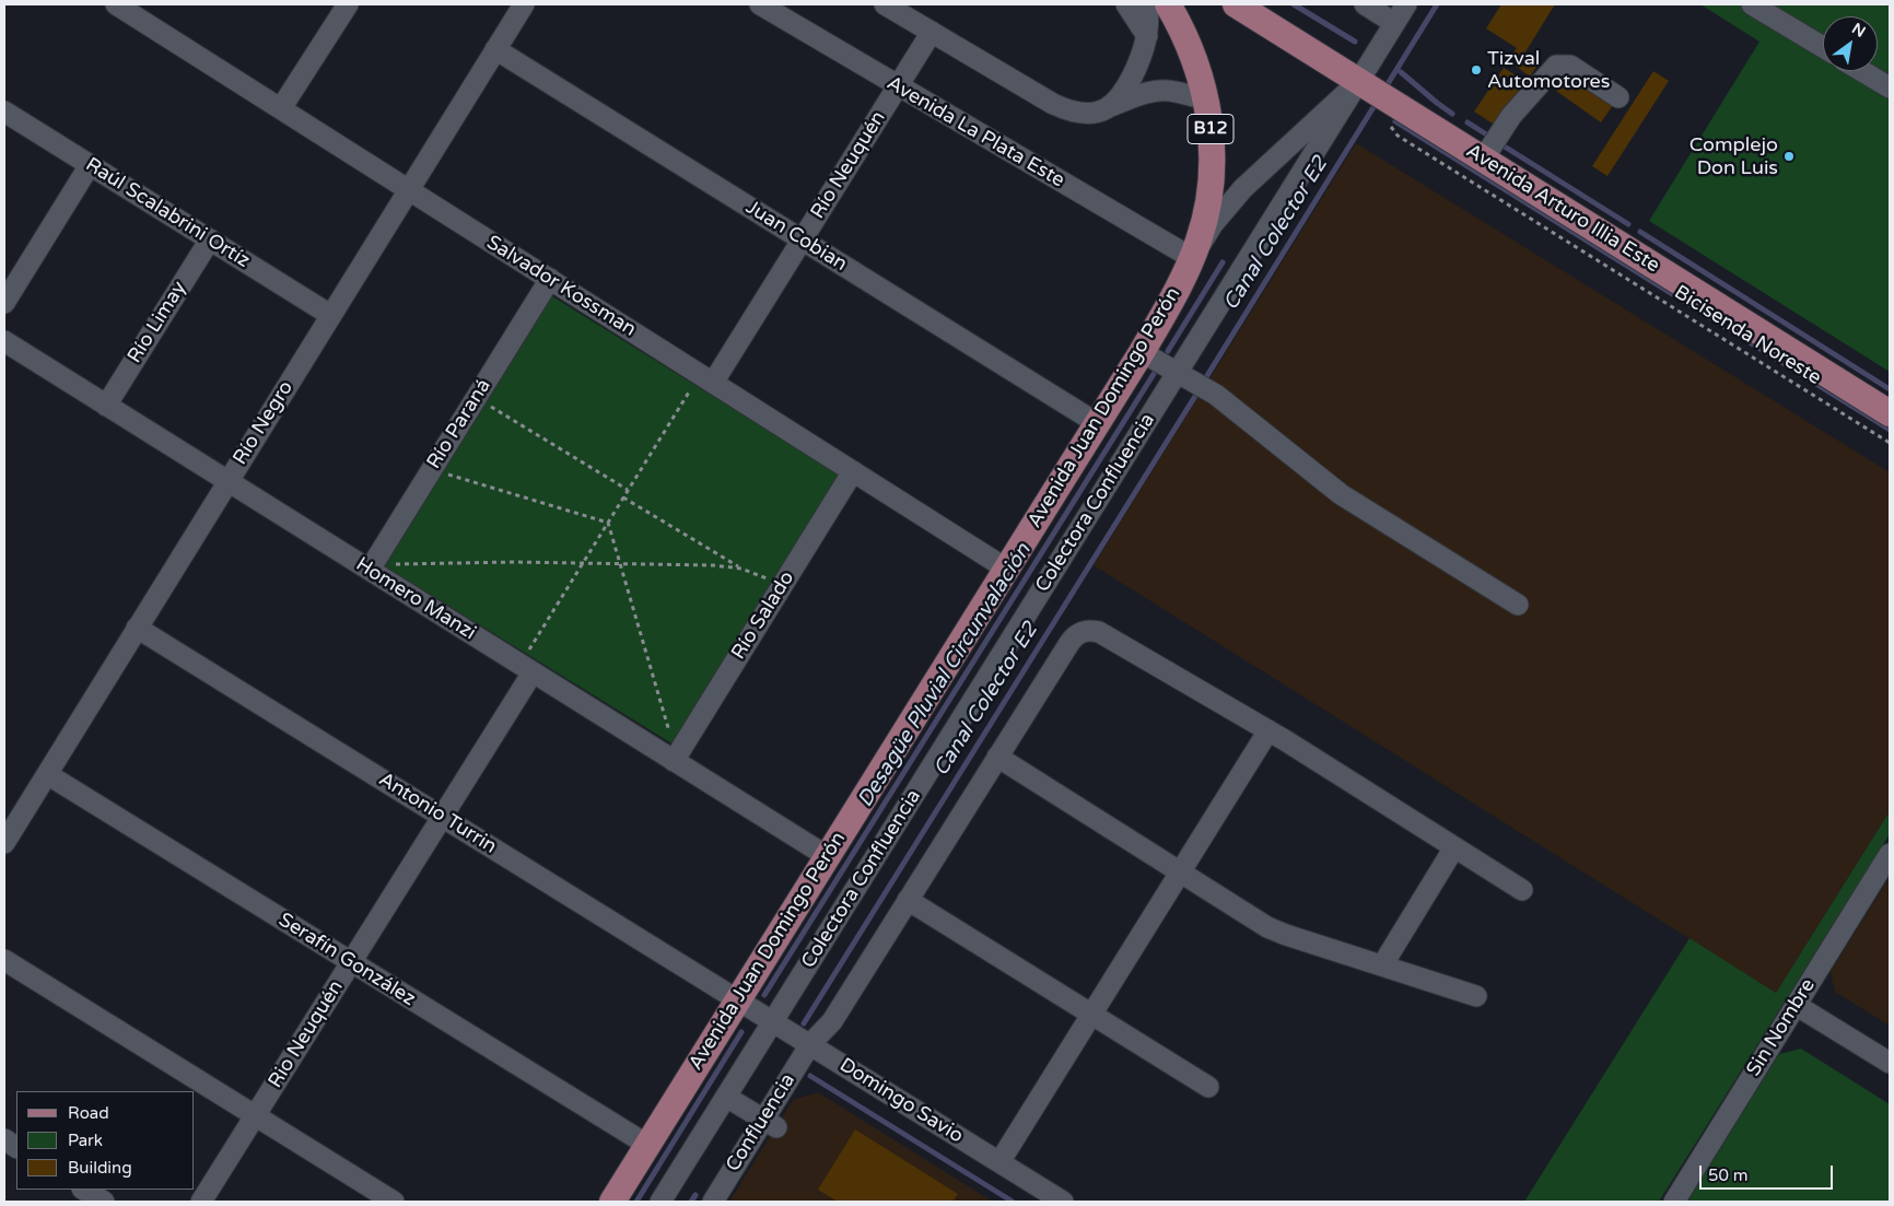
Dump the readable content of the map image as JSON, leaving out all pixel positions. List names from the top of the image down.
{
  "streets": {
    "main road": ["B12", "Avenida Arturo Illia Este", "Avenida Juan Domingo Perón"],
    "street": [
      "Avenida La Plata Este",
      "Río Neuquén",
      "Raúl Scalabrini Ortíz",
      "Juan Cobian",
      "Salvador Kossman",
      "Río Limay",
      "Río Negro",
      "Río Paraná",
      "Colectora Confluencia",
      "Homero Manzi",
      "Río Salado",
      "Antonio Turrin",
      "Serafín González",
      "Sin Nombre",
      "Rio Neuquén",
      "Domingo Savio",
      "Confluencia"
    ],
    "path": ["Bicisenda Noreste"]
  },
  "crossings": [
    ["B12", "Avenida La Plata Este"],
    ["B12", "Avenida Juan Domingo Perón"],
    ["Avenida La Plata Este", "Río Neuquén"],
    ["Avenida La Plata Este", "Avenida Juan Domingo Perón"],
    ["Río Neuquén", "Juan Cobian"],
    ["Río Neuquén", "Salvador Kossman"],
    ["Avenida Arturo Illia Este", "Bicisenda Noreste"],
    ["Avenida Arturo Illia Este", "Avenida Juan Domingo Perón"],
    ["Avenida Arturo Illia Este", "Colectora Confluencia"],
    ["Raúl Scalabrini Ortíz", "Río Limay"],
    ["Raúl Scalabrini Ortíz", "Río Negro"],
    ["Juan Cobian", "Avenida Juan Domingo Perón"],
    ["Juan Cobian", "Río Negro"],
    ["Salvador Kossman", "Avenida Juan Domingo Perón"],
    ["Salvador Kossman", "Río Negro"],
    ["Salvador Kossman", "Río Paraná"],
    ["Salvador Kossman", "Río Salado"],
    ["Río Limay", "Homero Manzi"],
    ["Avenida Juan Domingo Perón", "Colectora Confluencia"],
    ["Avenida Juan Domingo Perón", "Homero Manzi"],
    ["Avenida Juan Domingo Perón", "Antonio Turrin"],
    ["Avenida Juan Domingo Perón", "Serafín González"],
    ["Avenida Juan Domingo Perón", "Domingo Savio"],
    ["Río Negro", "Homero Manzi"],
    ["Río Negro", "Antonio Turrin"],
    ["Río Negro", "Serafín González"],
    ["Río Paraná", "Homero Manzi"],
    ["Colectora Confluencia", "Domingo Savio"],
    ["Homero Manzi", "Río Salado"],
    ["Homero Manzi", "Rio Neuquén"],
    ["Antonio Turrin", "Rio Neuquén"],
    ["Antonio Turrin", "Domingo Savio"],
    ["Serafín González", "Rio Neuquén"],
    ["Domingo Savio", "Confluencia"]
  ],
  "water": ["Canal Colector E2", "Desagüe Pluvial Circunvalación"],
  "places": ["Tizval Automotores", "Complejo Don Luis"],
  "legend": ["Road", "Park", "Building"],
  "scale_bar": "50 m",
  "north": "top right"
}
